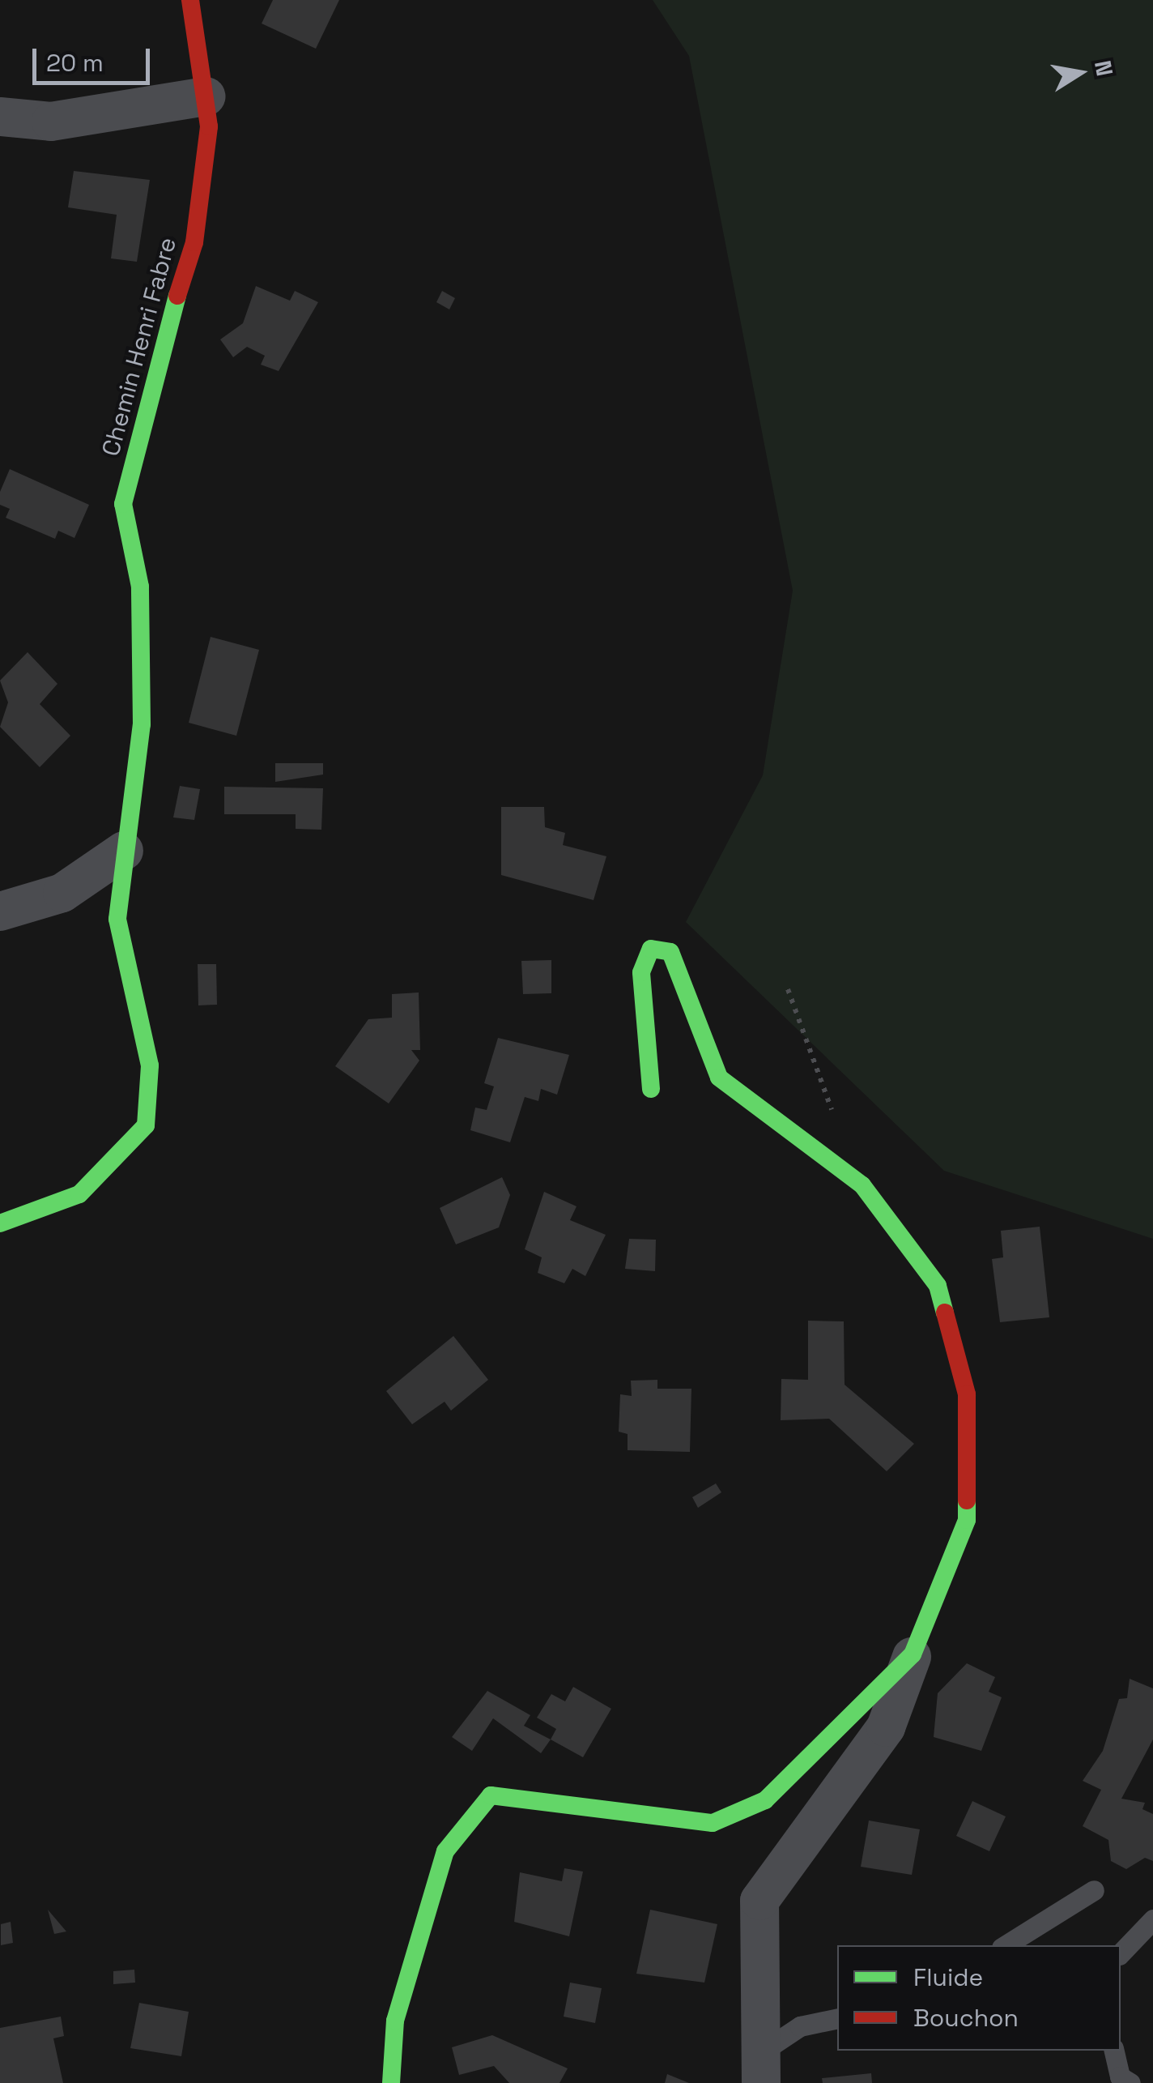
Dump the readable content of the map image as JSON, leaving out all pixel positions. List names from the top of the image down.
{
  "streets": {
    "street": ["Chemin Henri Fabre"]
  },
  "legend": ["Fluide", "Bouchon"],
  "scale_bar": "20 m",
  "north": "right"
}
